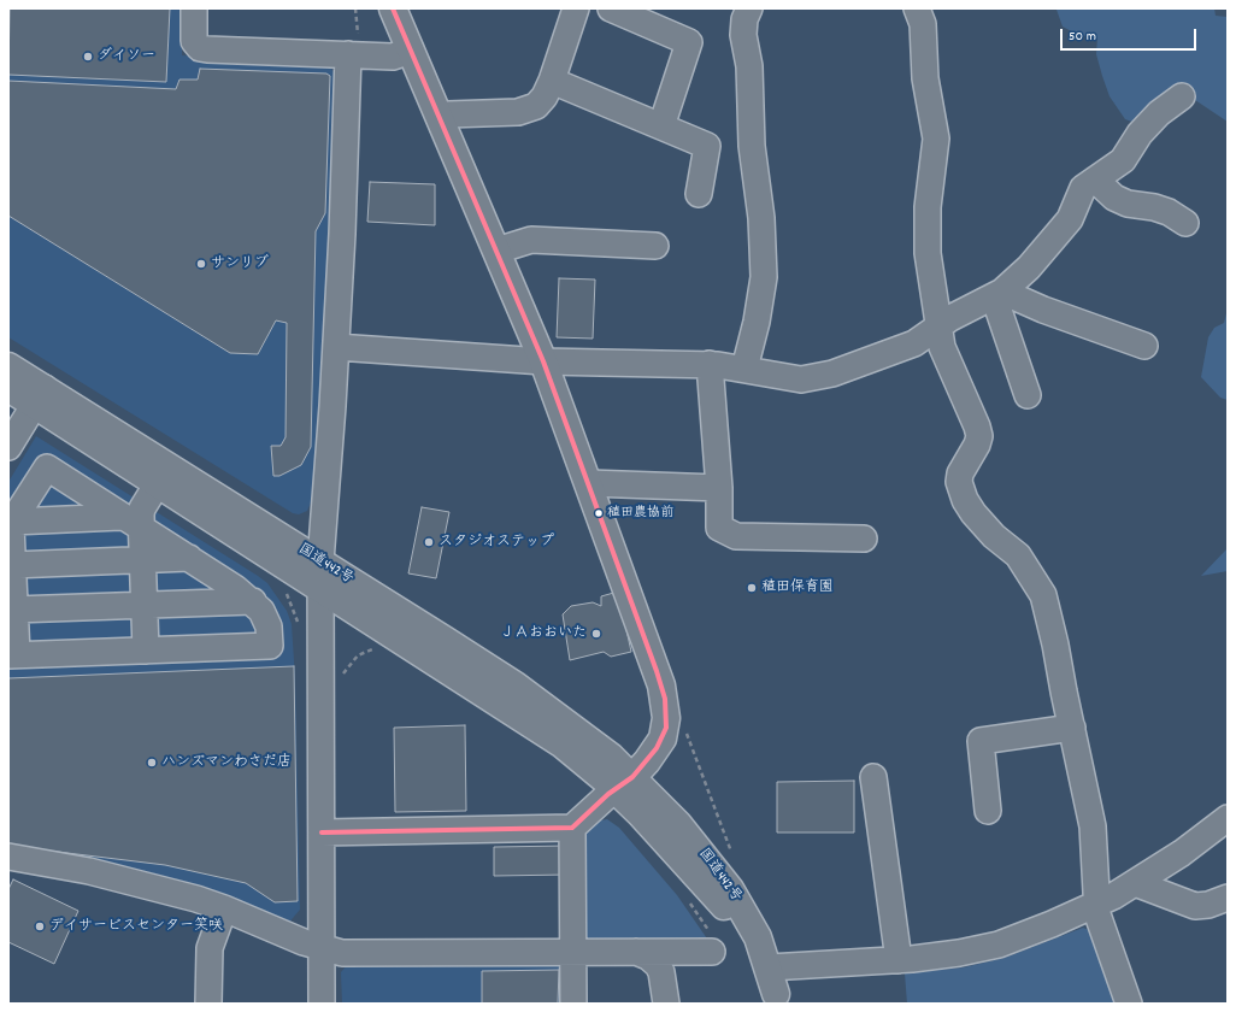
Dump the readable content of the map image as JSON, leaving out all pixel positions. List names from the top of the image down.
{
  "streets": {
    "highway": ["国道442号"]
  },
  "places": [
    "ダイソー",
    "サンリブ",
    "稙田農協前",
    "スタジオステップ",
    "稙田保育園",
    "ＪＡおおいた",
    "ハンズマンわさだ店",
    "デイサービスセンター笑咲"
  ],
  "scale_bar": "50 m"
}
